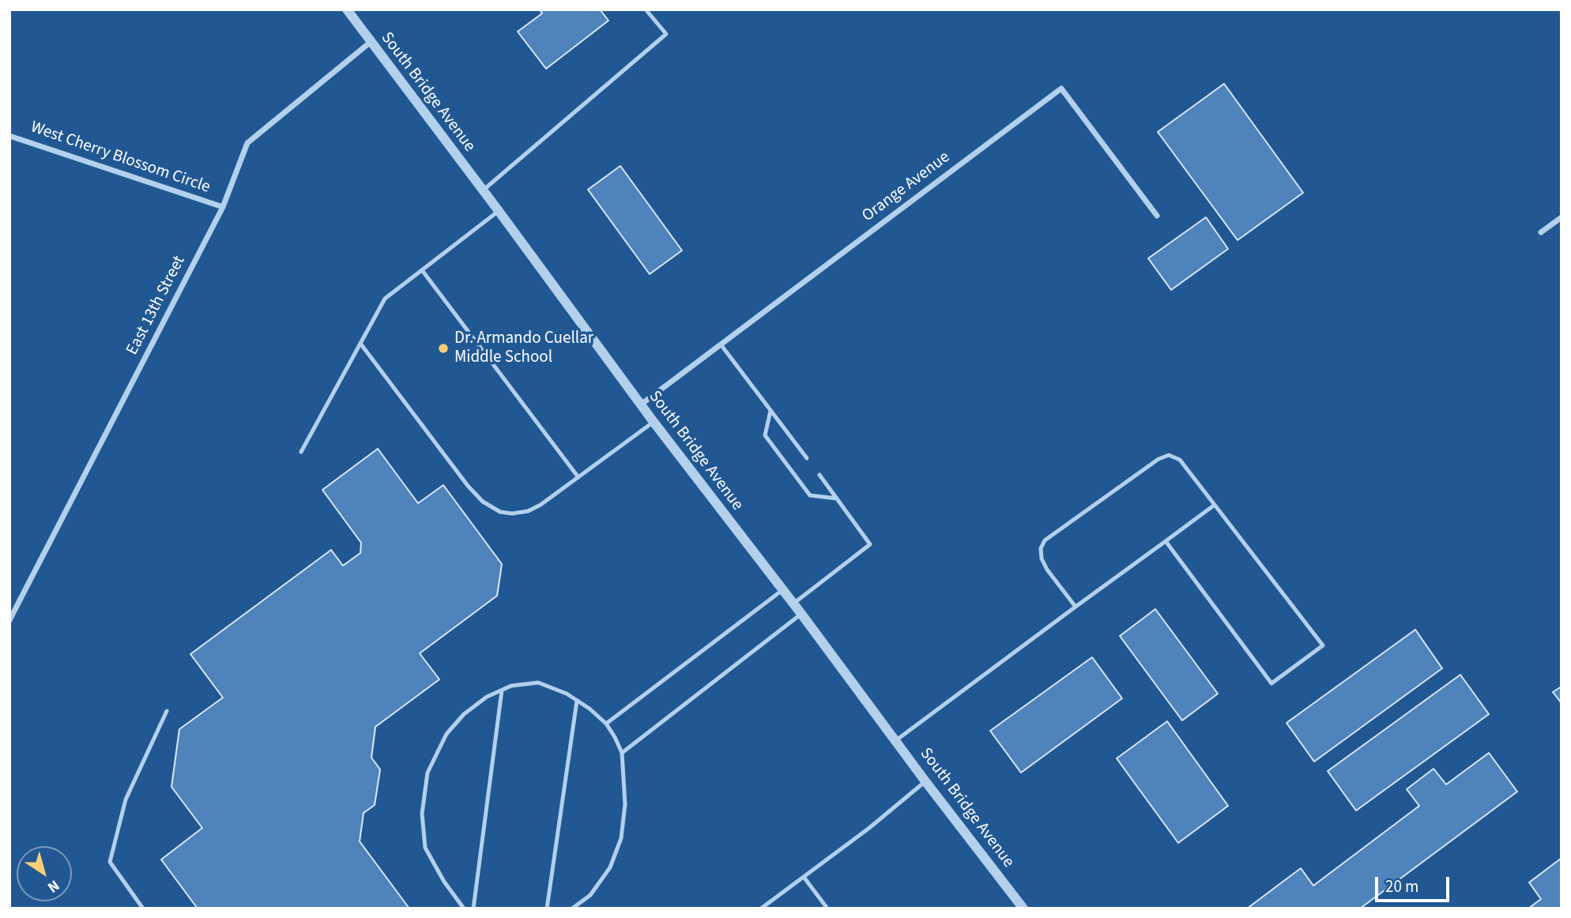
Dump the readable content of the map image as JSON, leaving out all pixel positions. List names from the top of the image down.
{
  "streets": {
    "street": [
      "South Bridge Avenue",
      "West Cherry Blossom Circle",
      "Orange Avenue",
      "East 13th Street"
    ]
  },
  "crossings": [
    ["South Bridge Avenue", "Orange Avenue"],
    ["South Bridge Avenue", "East 13th Street"],
    ["West Cherry Blossom Circle", "East 13th Street"]
  ],
  "places": ["Dr. Armando Cuellar Middle School"],
  "scale_bar": "20 m",
  "north": "bottom right"
}
